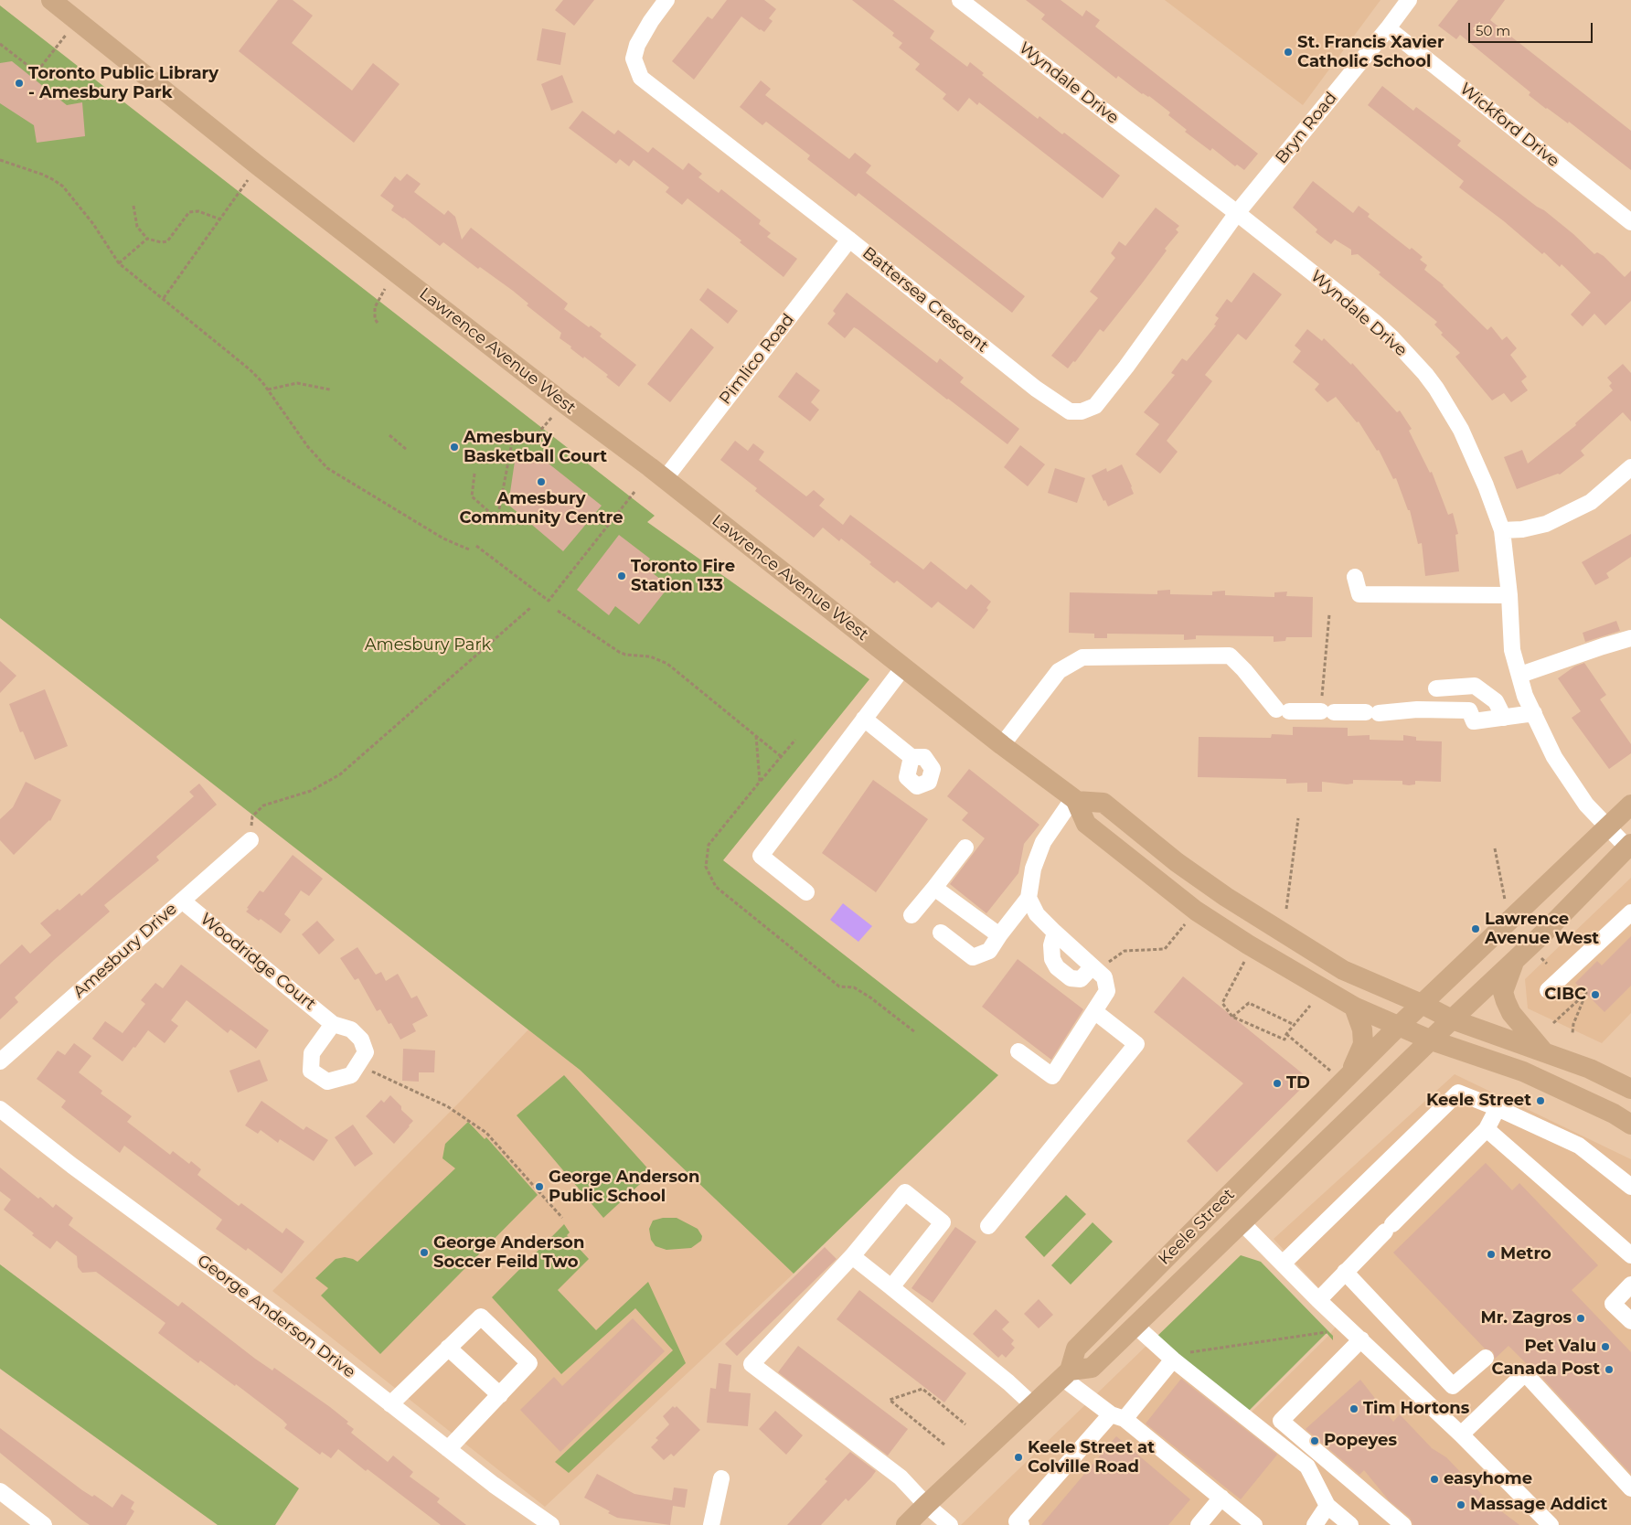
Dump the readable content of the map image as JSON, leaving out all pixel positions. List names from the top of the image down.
{
  "streets": {
    "main road": ["Lawrence Avenue West", "Keele Street"],
    "street": [
      "Wyndale Drive",
      "Wickford Drive",
      "Bryn Road",
      "Battersea Crescent",
      "Pimlico Road",
      "Amesbury Drive",
      "Woodridge Court",
      "George Anderson Drive"
    ]
  },
  "crossings": [
    ["Wyndale Drive", "Bryn Road"],
    ["Wyndale Drive", "Battersea Crescent"],
    ["Wyndale Drive", "Keele Street"],
    ["Wickford Drive", "Bryn Road"],
    ["Bryn Road", "Battersea Crescent"],
    ["Battersea Crescent", "Pimlico Road"],
    ["Lawrence Avenue West", "Pimlico Road"],
    ["Lawrence Avenue West", "Keele Street"],
    ["Amesbury Drive", "Woodridge Court"]
  ],
  "parks": ["Amesbury Park"],
  "places": [
    "St. Francis Xavier Catholic School",
    "Toronto Public Library - Amesbury Park",
    "Amesbury Basketball Court",
    "Amesbury Community Centre",
    "Toronto Fire Station 133",
    "Lawrence Avenue West",
    "CIBC",
    "TD",
    "Keele Street",
    "George Anderson Public School",
    "George Anderson Soccer Feild Two",
    "Metro",
    "Mr. Zagros",
    "Pet Valu",
    "Canada Post",
    "Tim Hortons",
    "Popeyes",
    "Keele Street at Colville Road",
    "easyhome",
    "Massage Addict"
  ],
  "scale_bar": "50 m"
}
